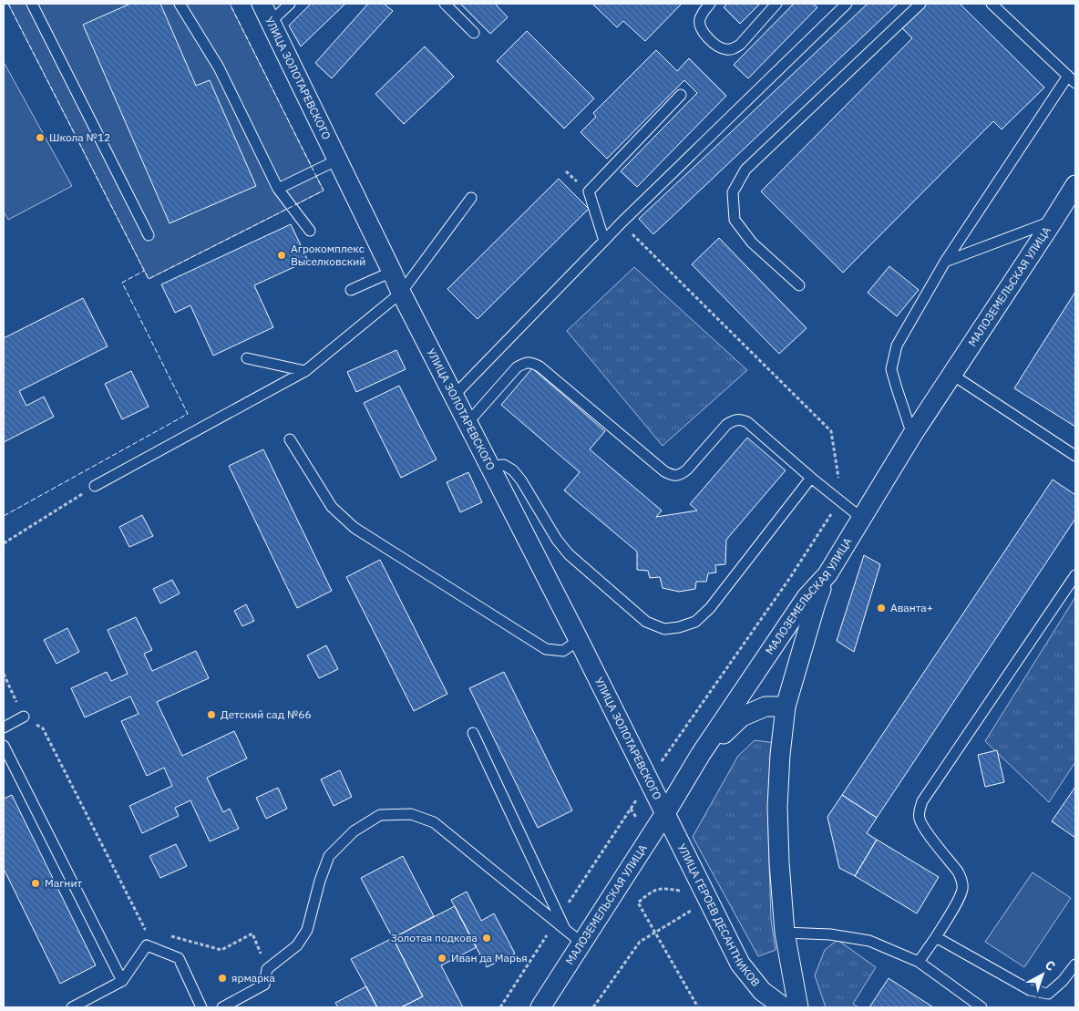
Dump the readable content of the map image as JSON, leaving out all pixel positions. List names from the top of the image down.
{
  "streets": {
    "street": ["УЛИЦА ЗОЛОТАРЕВСКОГО", "МАЛОЗЕМЕЛЬСКАЯ УЛИЦА", "УЛИЦА ГЕРОЕВ ДЕСАНТНИКОВ"]
  },
  "crossings": [
    ["УЛИЦА ЗОЛОТАРЕВСКОГО", "МАЛОЗЕМЕЛЬСКАЯ УЛИЦА"],
    ["УЛИЦА ЗОЛОТАРЕВСКОГО", "УЛИЦА ГЕРОЕВ ДЕСАНТНИКОВ"],
    ["МАЛОЗЕМЕЛЬСКАЯ УЛИЦА", "УЛИЦА ГЕРОЕВ ДЕСАНТНИКОВ"]
  ],
  "places": [
    "Школа №12",
    "Агрокомплекс Выселковский",
    "Аванта+",
    "Детский сад №66",
    "Магнит",
    "Золотая подкова",
    "Иван да Марья",
    "ярмарка"
  ],
  "north": "top right"
}
